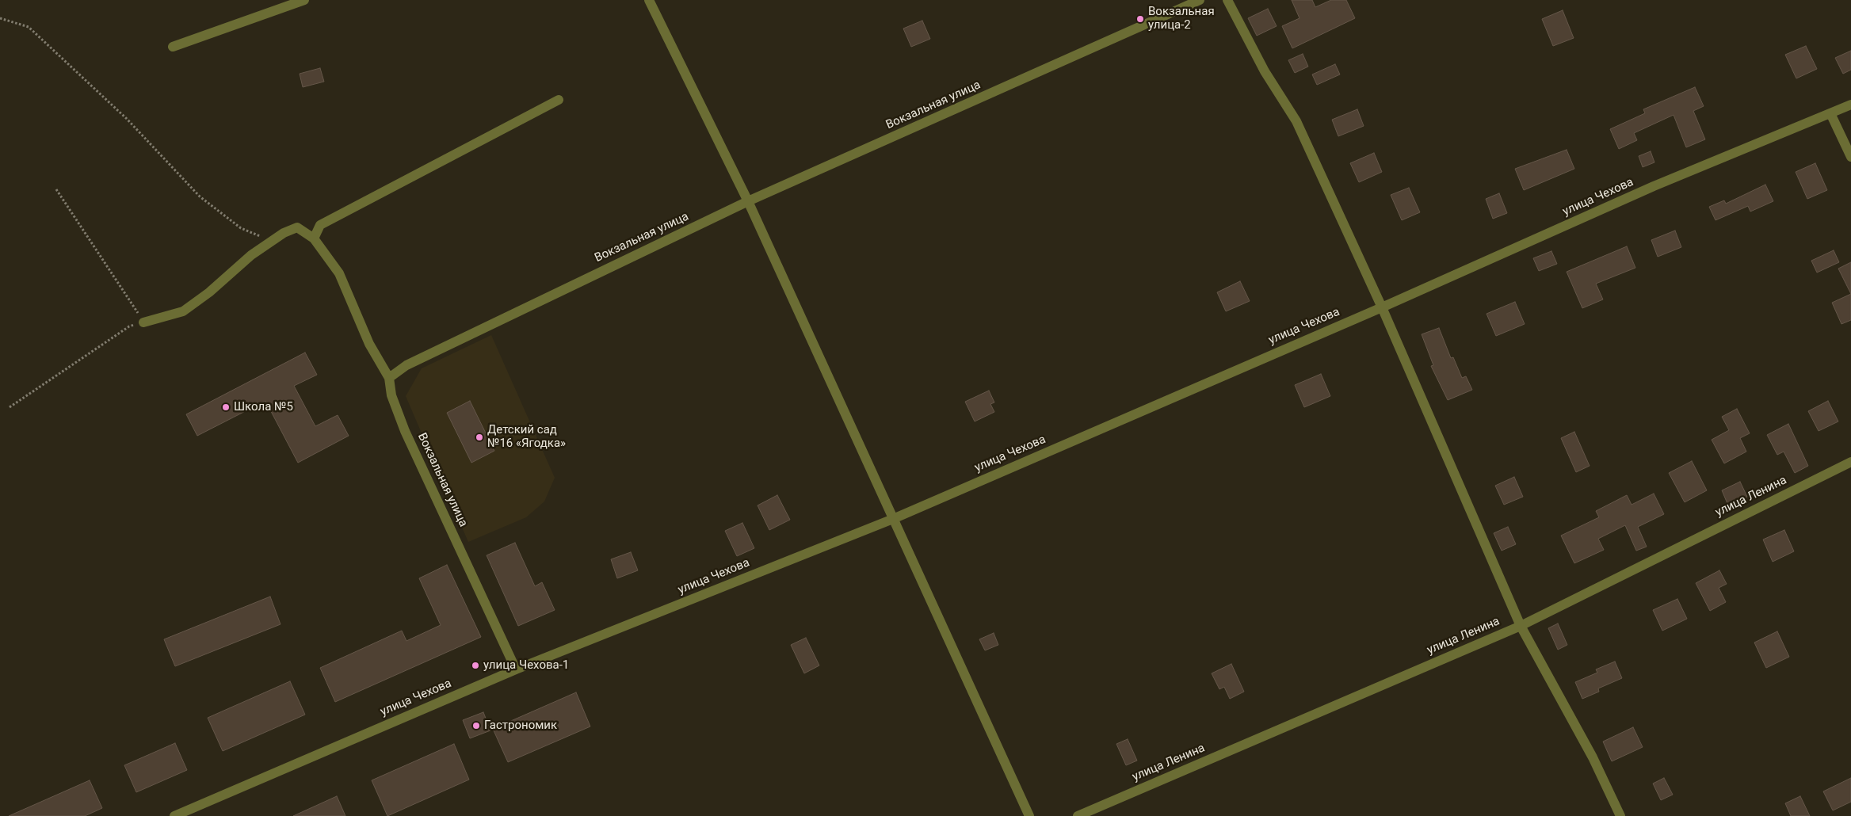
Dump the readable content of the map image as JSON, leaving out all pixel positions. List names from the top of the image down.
{
  "streets": {
    "street": ["Вокзальная улица", "улица Чехова", "улица Ленина"]
  },
  "crossings": [
    ["Вокзальная улица", "улица Чехова"]
  ],
  "places": [
    "Вокзальная улица-2",
    "Школа №5",
    "Детский сад №16 «Ягодка»",
    "улица Чехова-1",
    "Гастрономик"
  ]
}
